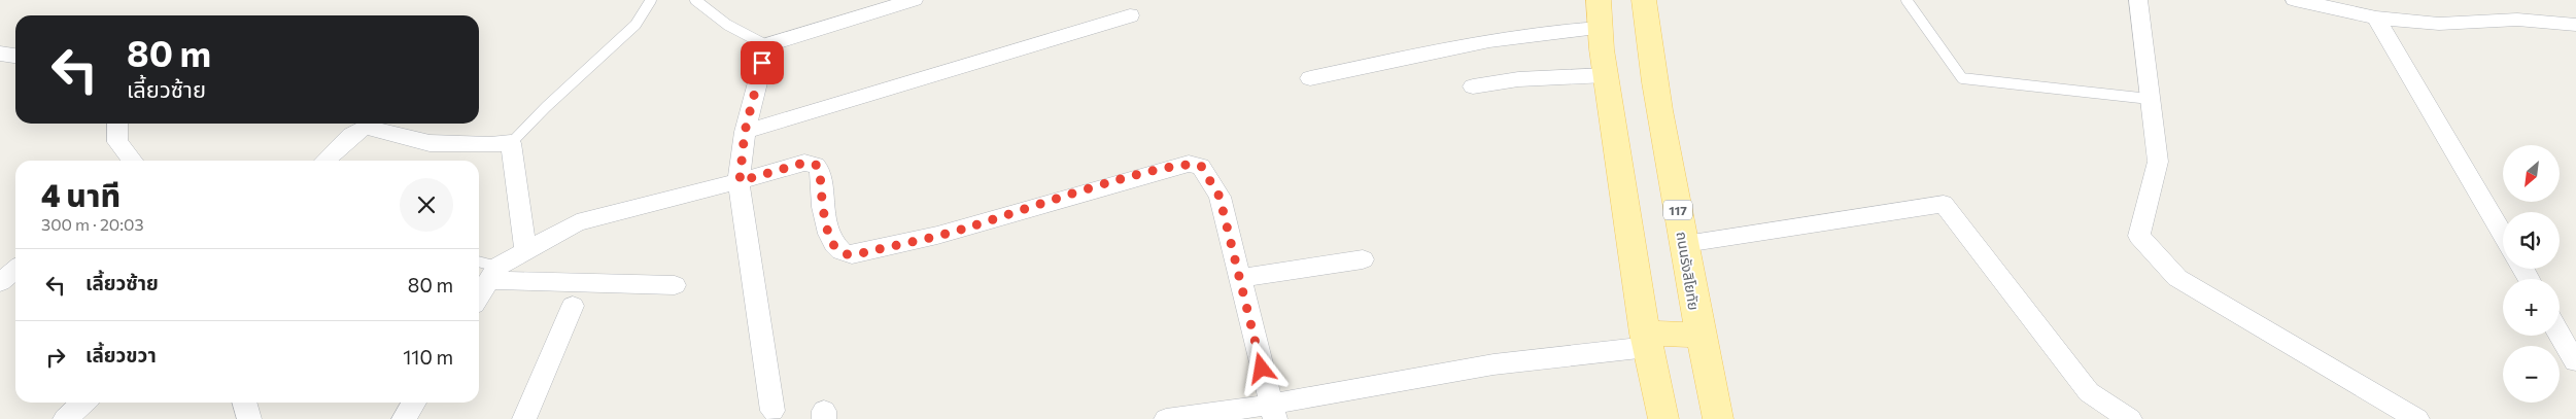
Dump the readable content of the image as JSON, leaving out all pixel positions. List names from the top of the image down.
{
  "streets": {
    "main road": ["117", "ถนนรังสิโยทัย"]
  },
  "north": "bottom left",
  "page": {
    "turn": ["80 m", "เลี้ยวซ้าย"],
    "map_buttons": ["+", "−"],
    "heading": ["4 นาที", "300 m · 20:03"],
    "list": [
      {
        "name": "เลี้ยวซ้าย",
        "value": "80 m"
      },
      {
        "name": "เลี้ยวขวา",
        "value": "110 m"
      }
    ]
  }
}
